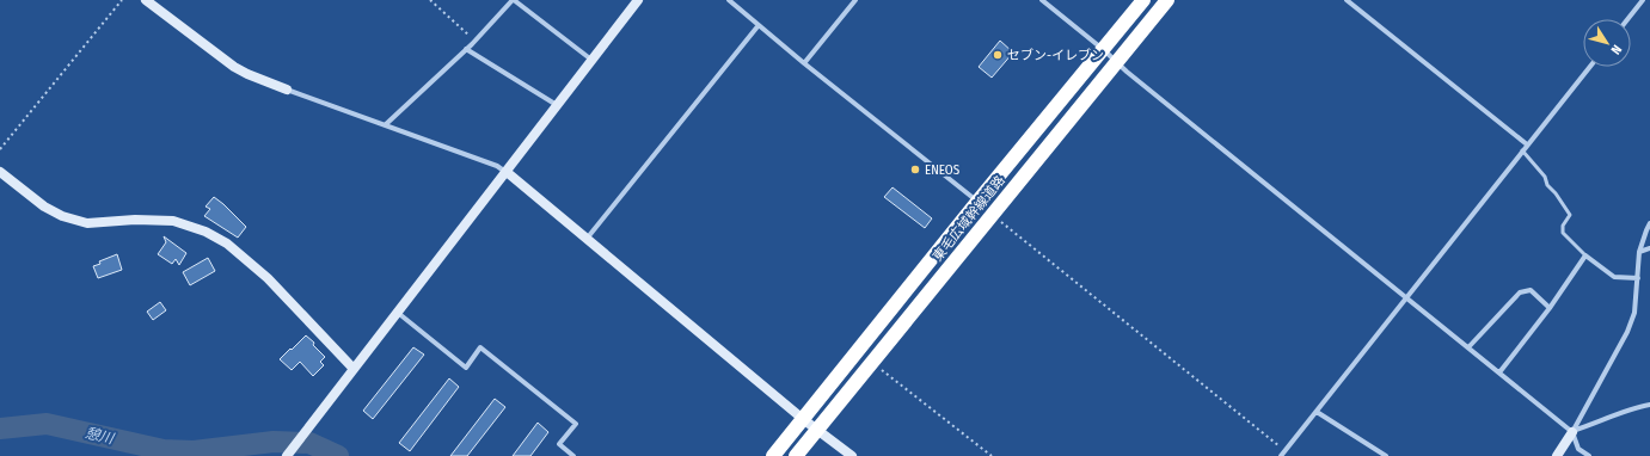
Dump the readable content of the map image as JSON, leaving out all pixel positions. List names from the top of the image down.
{
  "streets": {
    "highway": ["東毛広域幹線道路"]
  },
  "water": ["憩川"],
  "places": ["セブン-イレブン", "ENEOS"],
  "north": "bottom right"
}
